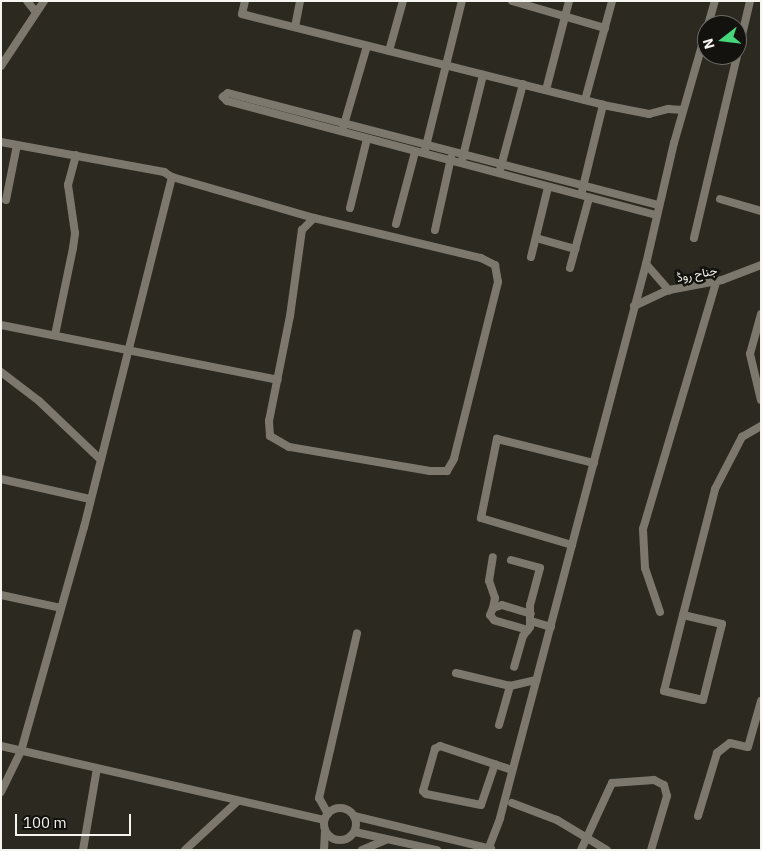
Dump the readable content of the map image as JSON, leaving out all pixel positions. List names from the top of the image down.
{
  "streets": {
    "street": ["جناح روڈ"]
  },
  "scale_bar": "100 m",
  "north": "left"
}
